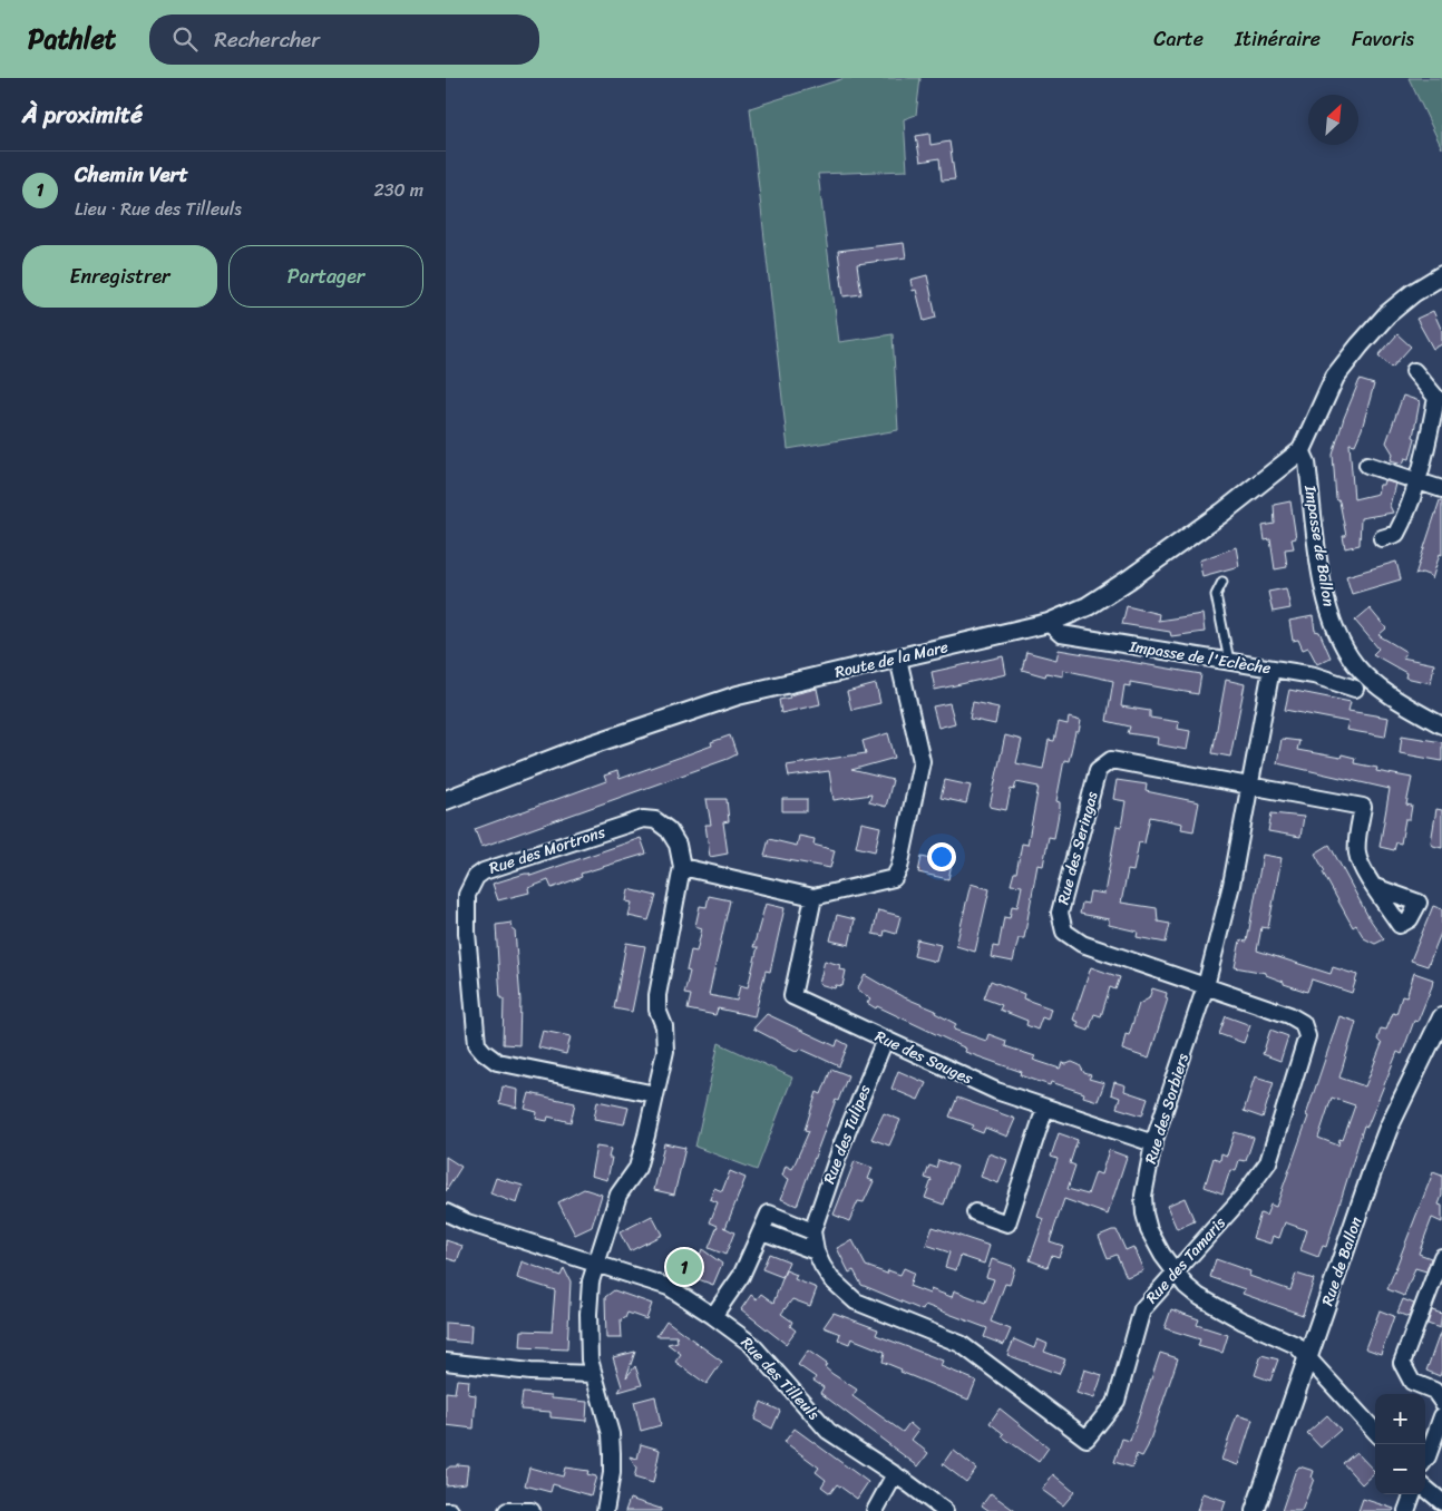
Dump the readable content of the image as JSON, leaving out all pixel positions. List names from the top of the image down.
{
  "streets": {
    "street": [
      "Impasse de Ballon",
      "Impasse de l'Eclèche",
      "Route de la Mare",
      "Rue des Seringas",
      "Rue des Mortrons",
      "Rue des Sauges",
      "Rue des Sorbiers",
      "Rue des Tulipes",
      "Rue des Tamaris",
      "Rue de Ballon",
      "Rue des Tilleuls"
    ]
  },
  "crossings": [
    ["Impasse de Ballon", "Route de la Mare"],
    ["Impasse de l'Eclèche", "Route de la Mare"],
    ["Impasse de l'Eclèche", "Rue des Sorbiers"],
    ["Rue des Seringas", "Rue des Sorbiers"],
    ["Rue des Seringas", "Rue des Tamaris"],
    ["Rue des Mortrons", "Rue des Tilleuls"],
    ["Rue des Sauges", "Rue des Sorbiers"],
    ["Rue des Sauges", "Rue des Tulipes"],
    ["Rue des Sorbiers", "Rue des Tamaris"],
    ["Rue des Sorbiers", "Rue de Ballon"],
    ["Rue des Tulipes", "Rue des Tamaris"]
  ],
  "north": "top right",
  "page": {
    "header": "Pathlet",
    "search": "Rechercher",
    "nav": ["Carte", "Itinéraire", "Favoris"],
    "heading": "À proximité",
    "list": [
      {
        "mark": "1",
        "name": "Chemin Vert",
        "note": "Lieu · Rue des Tilleuls",
        "value": "230 m"
      }
    ],
    "buttons": ["Enregistrer", "Partager"],
    "pins": "1",
    "map_buttons": ["+", "−"]
  }
}
